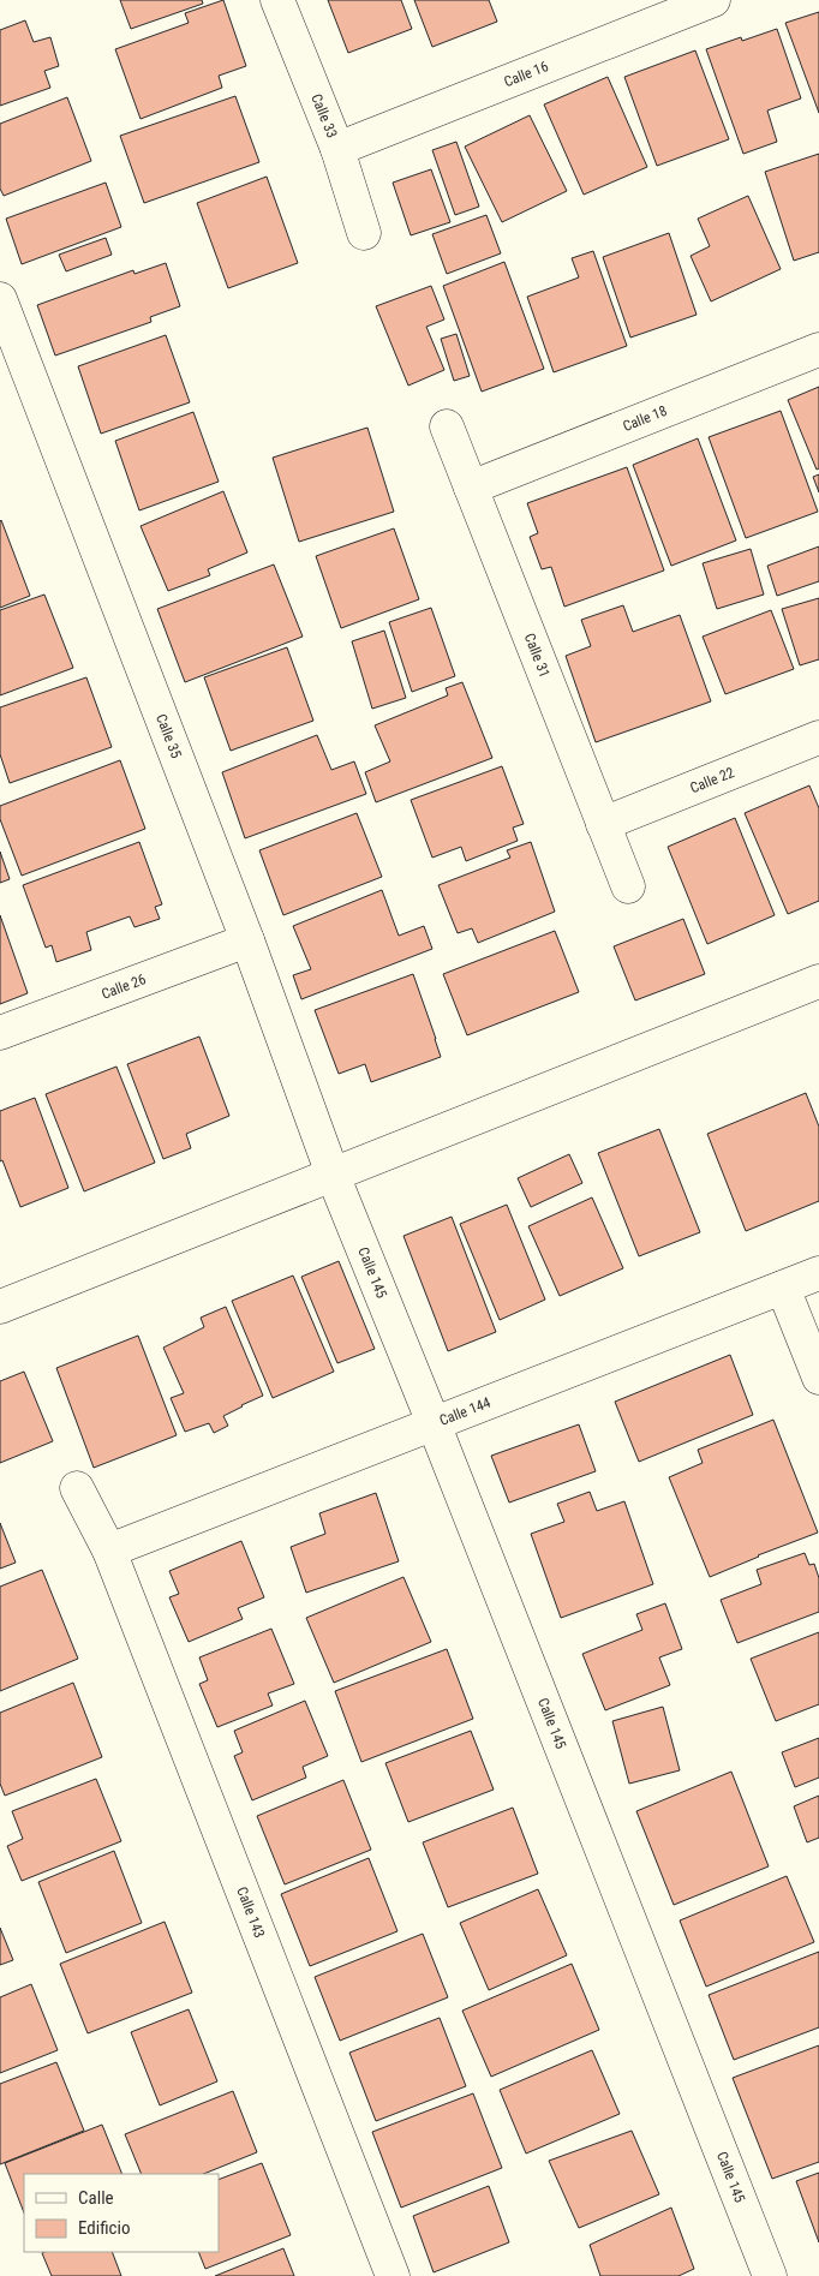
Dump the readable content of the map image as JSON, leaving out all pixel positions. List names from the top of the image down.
{
  "streets": {
    "street": [
      "Calle 16",
      "Calle 33",
      "Calle 18",
      "Calle 31",
      "Calle 35",
      "Calle 22",
      "Calle 26",
      "Calle 145",
      "Calle 144",
      "Calle 143"
    ]
  },
  "crossings": [
    ["Calle 16", "Calle 33"],
    ["Calle 18", "Calle 31"],
    ["Calle 31", "Calle 22"],
    ["Calle 35", "Calle 26"],
    ["Calle 35", "Calle 145"],
    ["Calle 145", "Calle 144"],
    ["Calle 144", "Calle 143"]
  ],
  "legend": ["Calle", "Edificio"]
}
